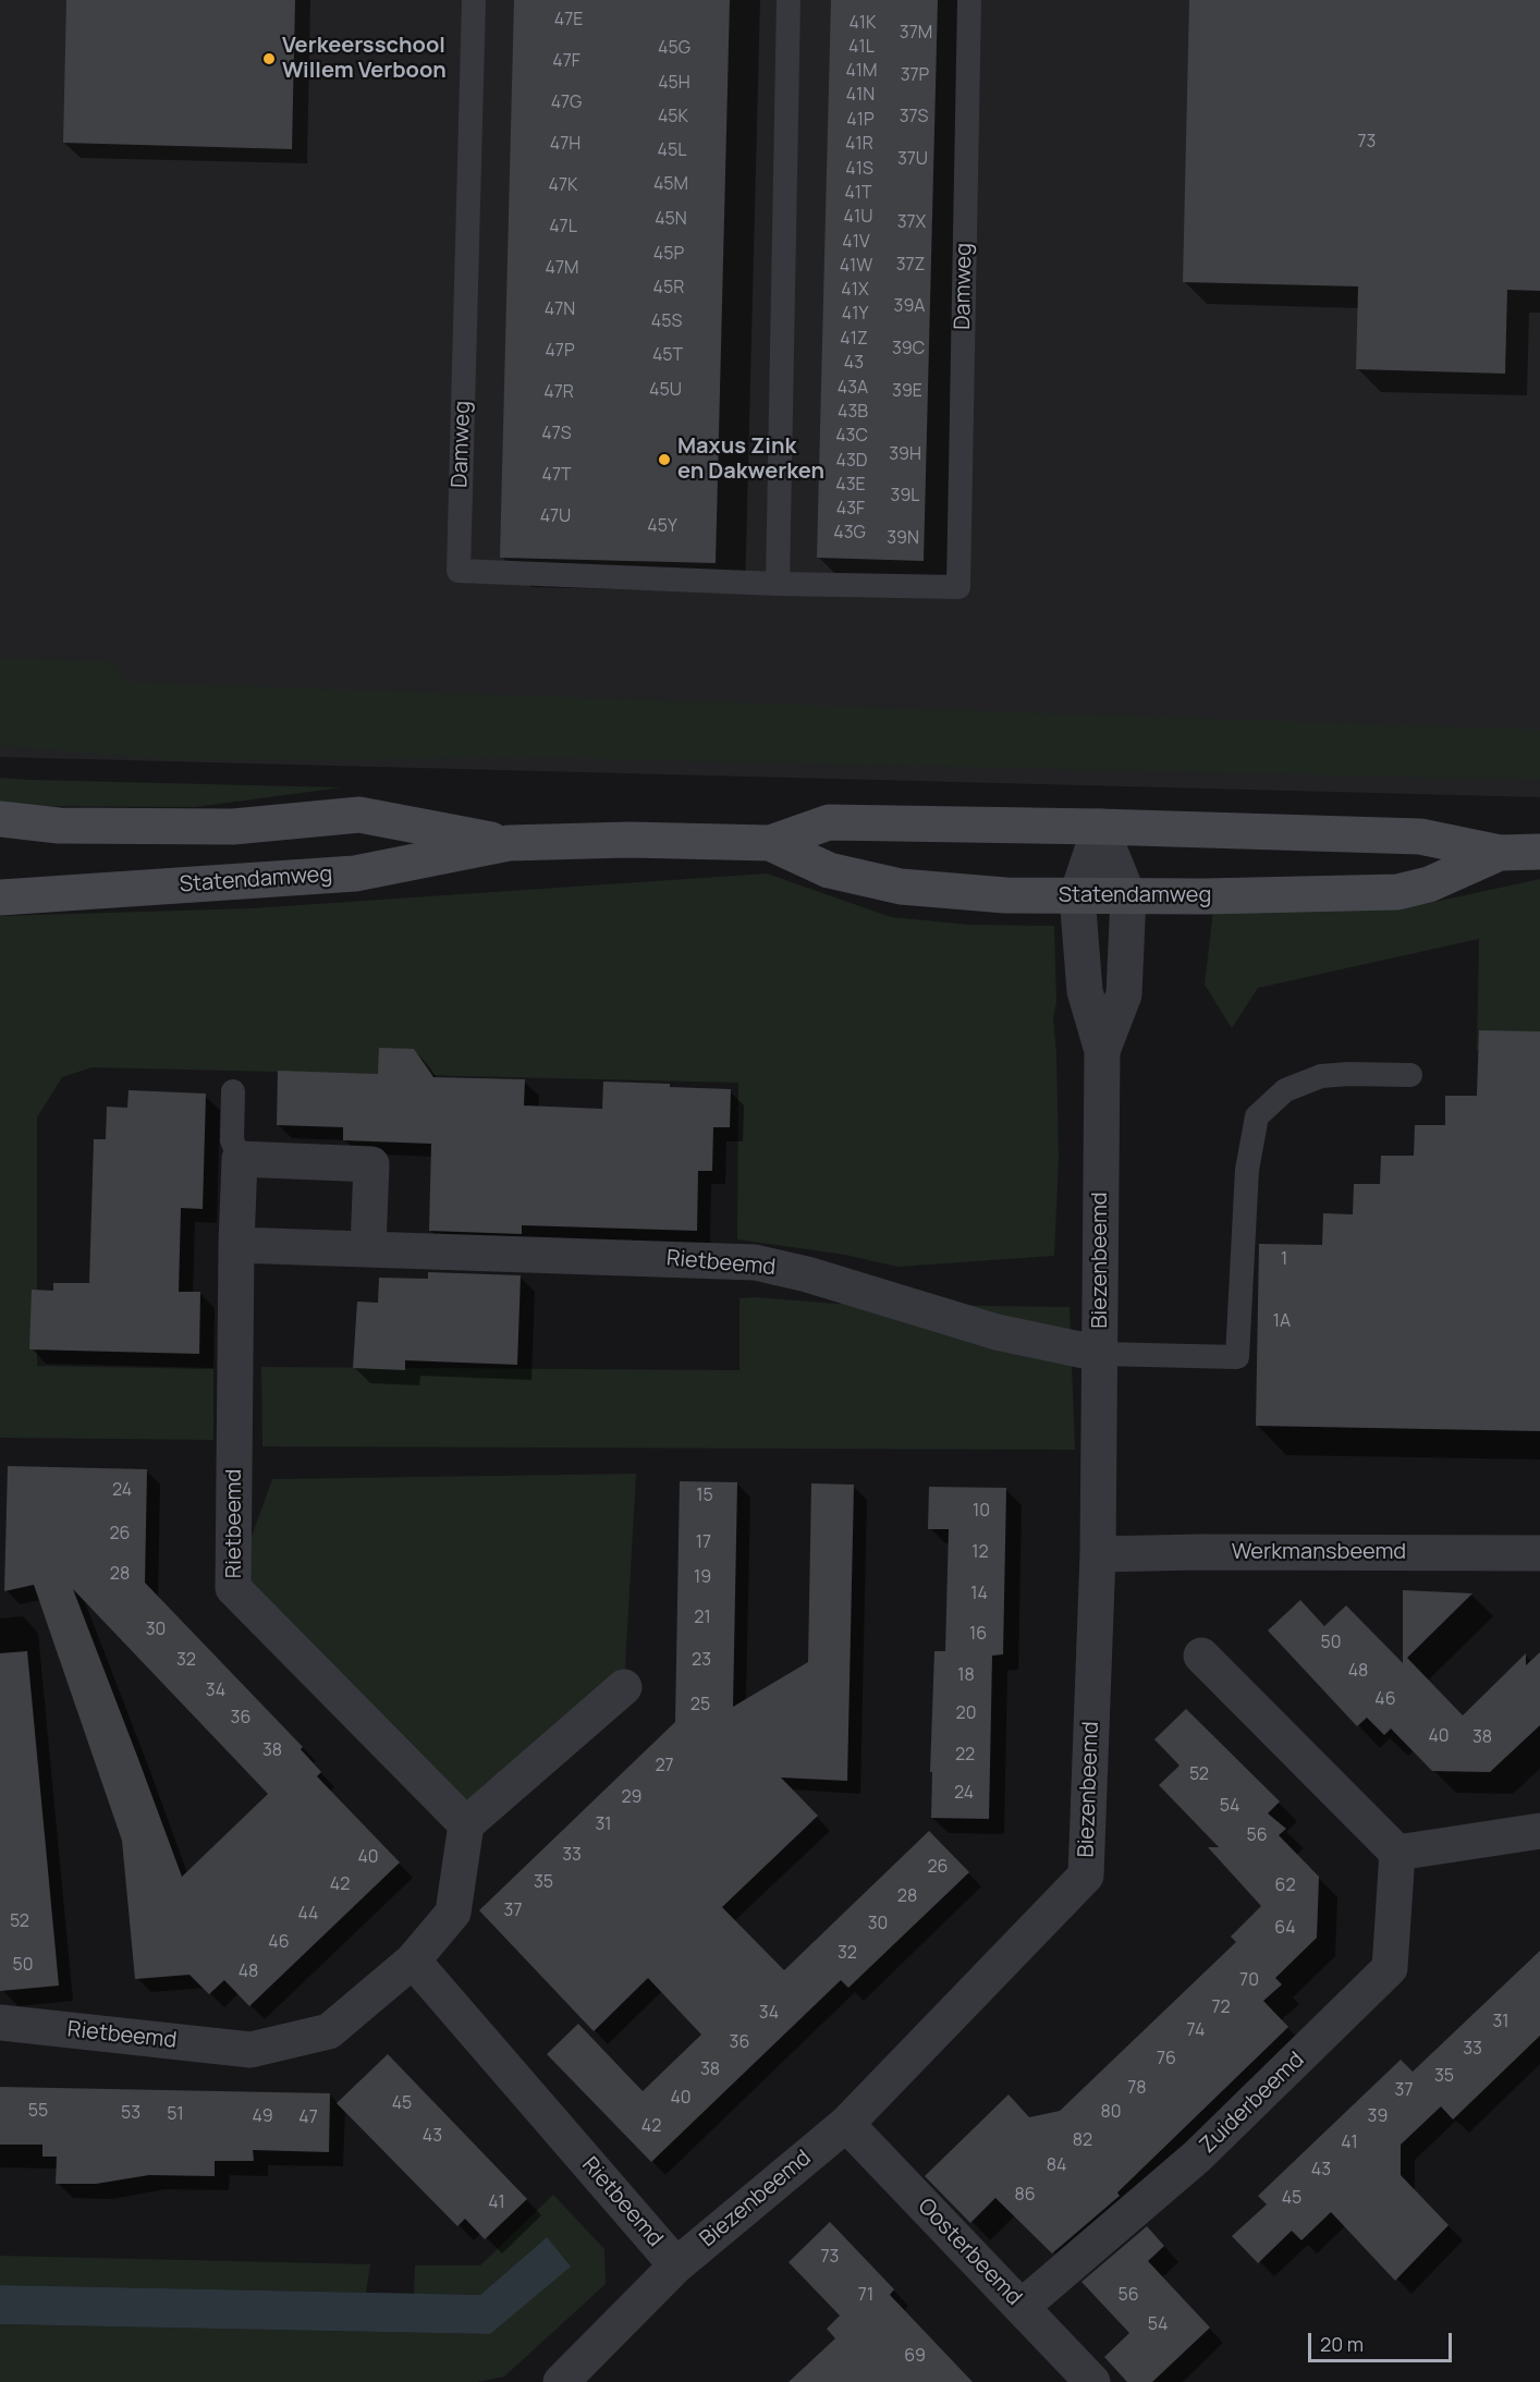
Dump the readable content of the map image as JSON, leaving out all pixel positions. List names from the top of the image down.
{
  "streets": {
    "main road": ["Statendamweg"],
    "street": [
      "Biezenbeemd",
      "Rietbeemd",
      "Werkmansbeemd",
      "Zuiderbeemd",
      "Oosterbeemd"
    ],
    "lane": ["Damweg"]
  },
  "crossings": [
    ["Statendamweg", "Biezenbeemd"],
    ["Biezenbeemd", "Rietbeemd"],
    ["Biezenbeemd", "Werkmansbeemd"],
    ["Biezenbeemd", "Oosterbeemd"],
    ["Zuiderbeemd", "Oosterbeemd"]
  ],
  "places": ["Verkeersschool Willem Verboon", "Maxus Zink en Dakwerken"],
  "house_numbers": [
    "47E",
    "41K",
    "37M",
    "41L",
    "45G",
    "47F",
    "41M",
    "37P",
    "45H",
    "41N",
    "47G",
    "45K",
    "37S",
    "41P",
    "73",
    "47H",
    "41R",
    "45L",
    "37U",
    "41S",
    "45M",
    "47K",
    "41T",
    "41U",
    "45N",
    "37X",
    "47L",
    "41V",
    "45P",
    "37Z",
    "41W",
    "47M",
    "45R",
    "41X",
    "39A",
    "47N",
    "41Y",
    "45S",
    "41Z",
    "39C",
    "47P",
    "45T",
    "43",
    "43A",
    "45U",
    "39E",
    "47R",
    "43B",
    "47S",
    "43C",
    "39H",
    "43D",
    "47T",
    "43E",
    "39L",
    "43F",
    "47U",
    "45Y",
    "43G",
    "39N",
    "1",
    "1A",
    "24",
    "15",
    "10",
    "26",
    "17",
    "12",
    "28",
    "19",
    "14",
    "21",
    "30",
    "16",
    "50",
    "32",
    "23",
    "48",
    "18",
    "34",
    "46",
    "25",
    "20",
    "36",
    "40",
    "38",
    "38",
    "22",
    "27",
    "52",
    "24",
    "29",
    "54",
    "31",
    "56",
    "33",
    "40",
    "26",
    "35",
    "42",
    "62",
    "28",
    "37",
    "44",
    "52",
    "30",
    "64",
    "46",
    "32",
    "50",
    "48",
    "70",
    "72",
    "34",
    "31",
    "74",
    "36",
    "33",
    "76",
    "38",
    "35",
    "78",
    "37",
    "40",
    "45",
    "55",
    "80",
    "53",
    "51",
    "49",
    "39",
    "47",
    "42",
    "43",
    "82",
    "41",
    "84",
    "43",
    "86",
    "45",
    "41",
    "73",
    "71",
    "56",
    "54",
    "69"
  ],
  "scale_bar": "20 m"
}
